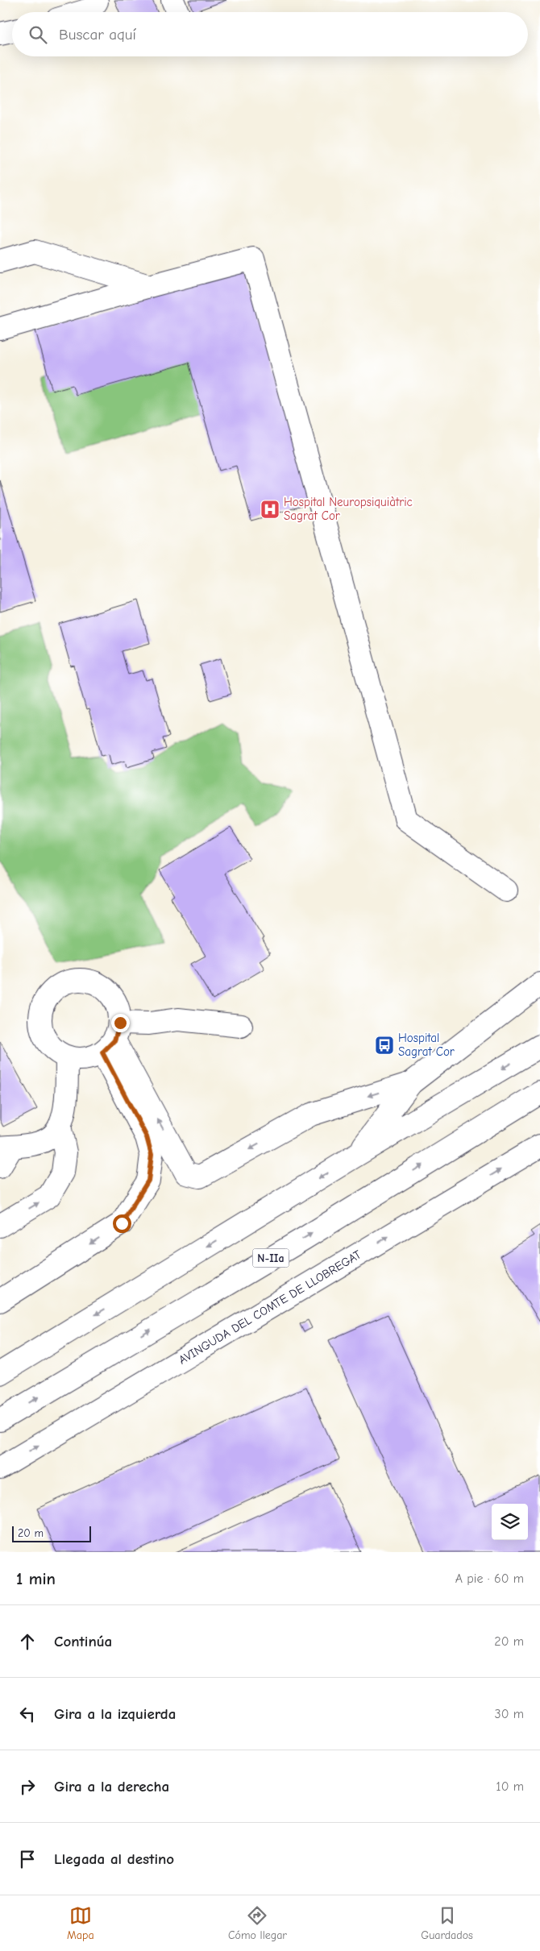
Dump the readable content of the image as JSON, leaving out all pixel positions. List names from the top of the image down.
{
  "streets": {
    "main road": ["N-IIa", "AVINGUDA DEL COMTE DE LLOBREGAT"]
  },
  "places": {
    "hospital": ["Hospital Neuropsiquiàtric Sagrat Cor"],
    "bus stop": ["Hospital Sagrat Cor"]
  },
  "scale_bar": "20 m",
  "page": {
    "search": "Buscar aquí",
    "scale": "20 m",
    "heading": ["1 min", "A pie · 60 m"],
    "list": [
      ["Continúa", "20 m"],
      ["Gira a la izquierda", "30 m"],
      ["Gira a la derecha", "10 m"],
      "Llegada al destino"
    ],
    "nav": ["Mapa", "Cómo llegar", "Guardados"]
  }
}
